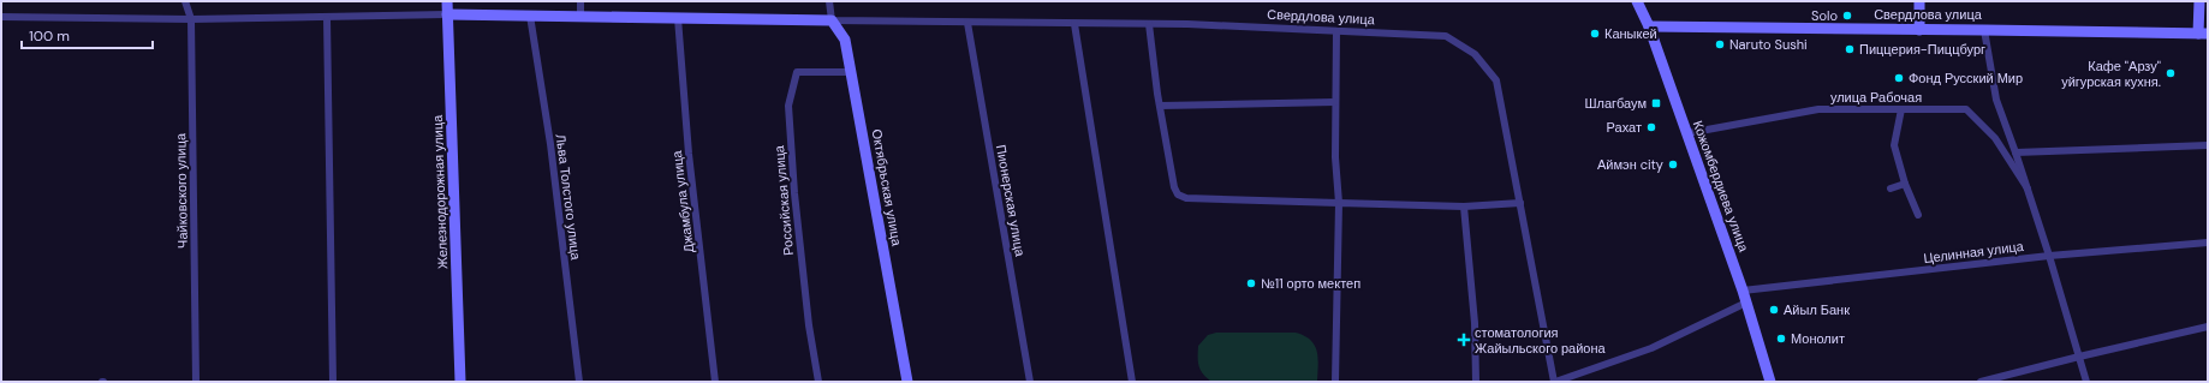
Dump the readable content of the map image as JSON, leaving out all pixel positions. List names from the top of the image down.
{
  "streets": {
    "street": [
      "Свердлова улица",
      "улица Рабочая",
      "Кожомбердиева улица",
      "Октябрьская улица",
      "Чайковского улица",
      "Железнодорожная улица",
      "Льва Толстого улица",
      "Российская улица",
      "Пионерская улица",
      "Джамбула улица",
      "Целинная улица"
    ]
  },
  "crossings": [
    ["Свердлова улица", "Кожомбердиева улица"],
    ["Свердлова улица", "Октябрьская улица"],
    ["Свердлова улица", "Чайковского улица"],
    ["Свердлова улица", "Железнодорожная улица"],
    ["Свердлова улица", "Льва Толстого улица"],
    ["Свердлова улица", "Пионерская улица"],
    ["Свердлова улица", "Джамбула улица"],
    ["улица Рабочая", "Кожомбердиева улица"],
    ["Кожомбердиева улица", "Целинная улица"],
    ["Октябрьская улица", "Российская улица"]
  ],
  "places": {
    "other": [
      "Solo",
      "Каныкей",
      "Naruto Sushi",
      "Пиццерия-Пиццбург",
      "Кафе \"Арзу\" уйгурская кухня.",
      "Фонд Русский Мир",
      "Рахат",
      "Аймэн city",
      "№11 орто мектеп",
      "Айыл Банк",
      "Монолит"
    ],
    "transit": ["Шлагбаум"],
    "health": ["стоматология Жайыльского района"]
  },
  "scale_bar": "100 m"
}
